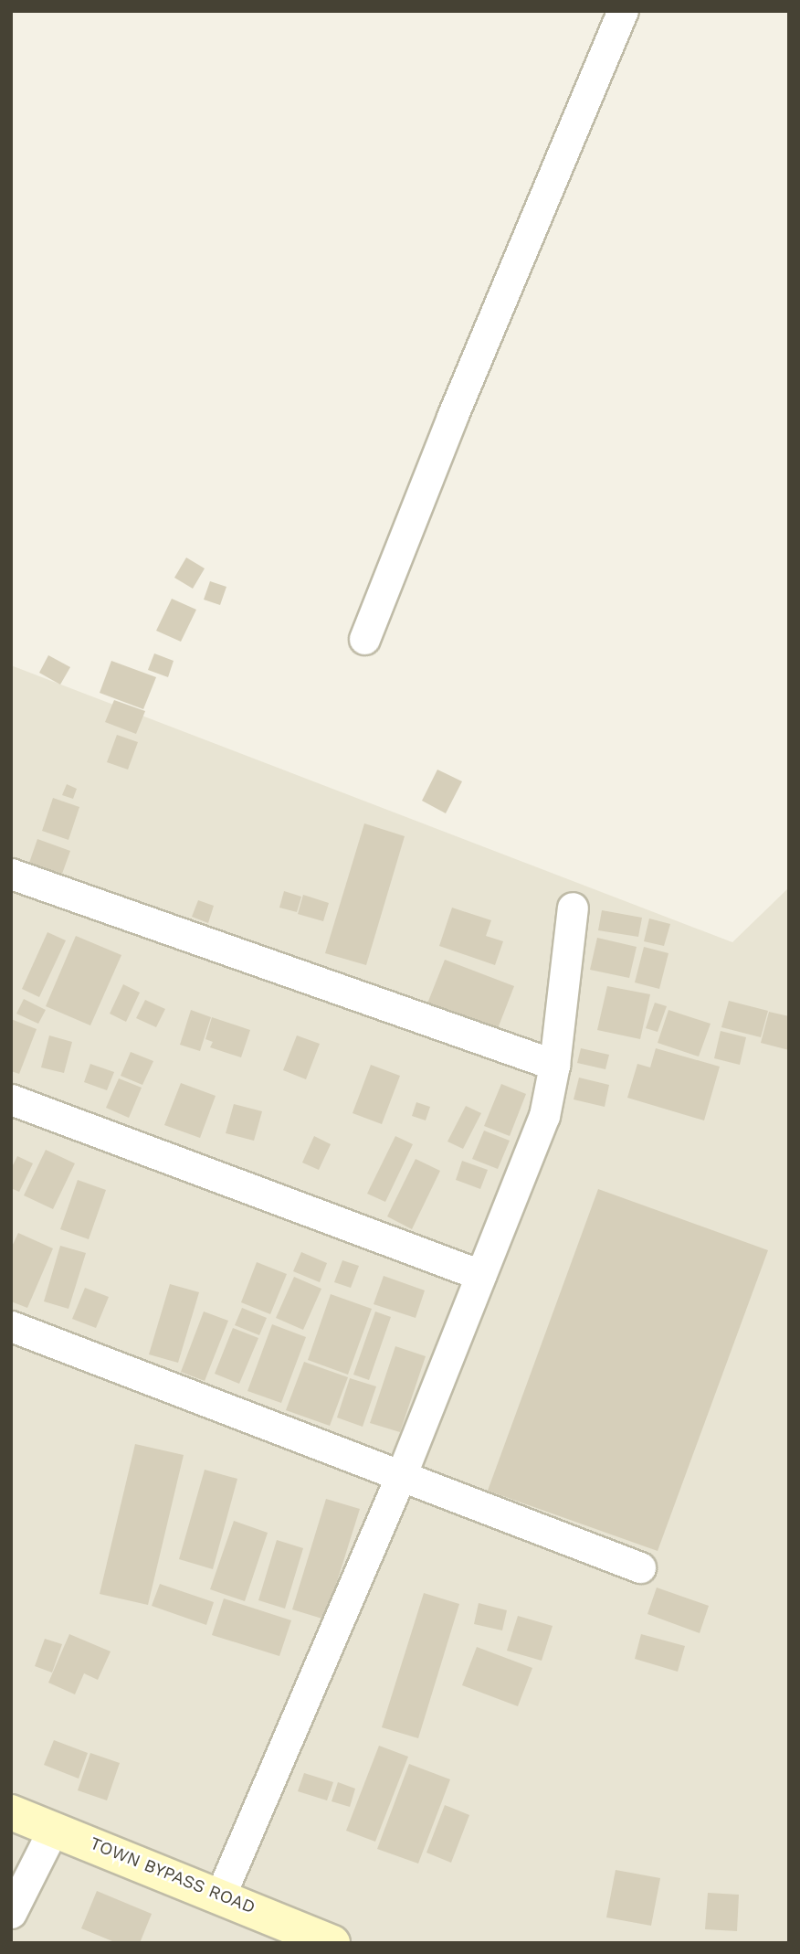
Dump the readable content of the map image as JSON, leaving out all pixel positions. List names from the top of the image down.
{
  "streets": {
    "main road": ["TOWN BYPASS ROAD"]
  }
}
